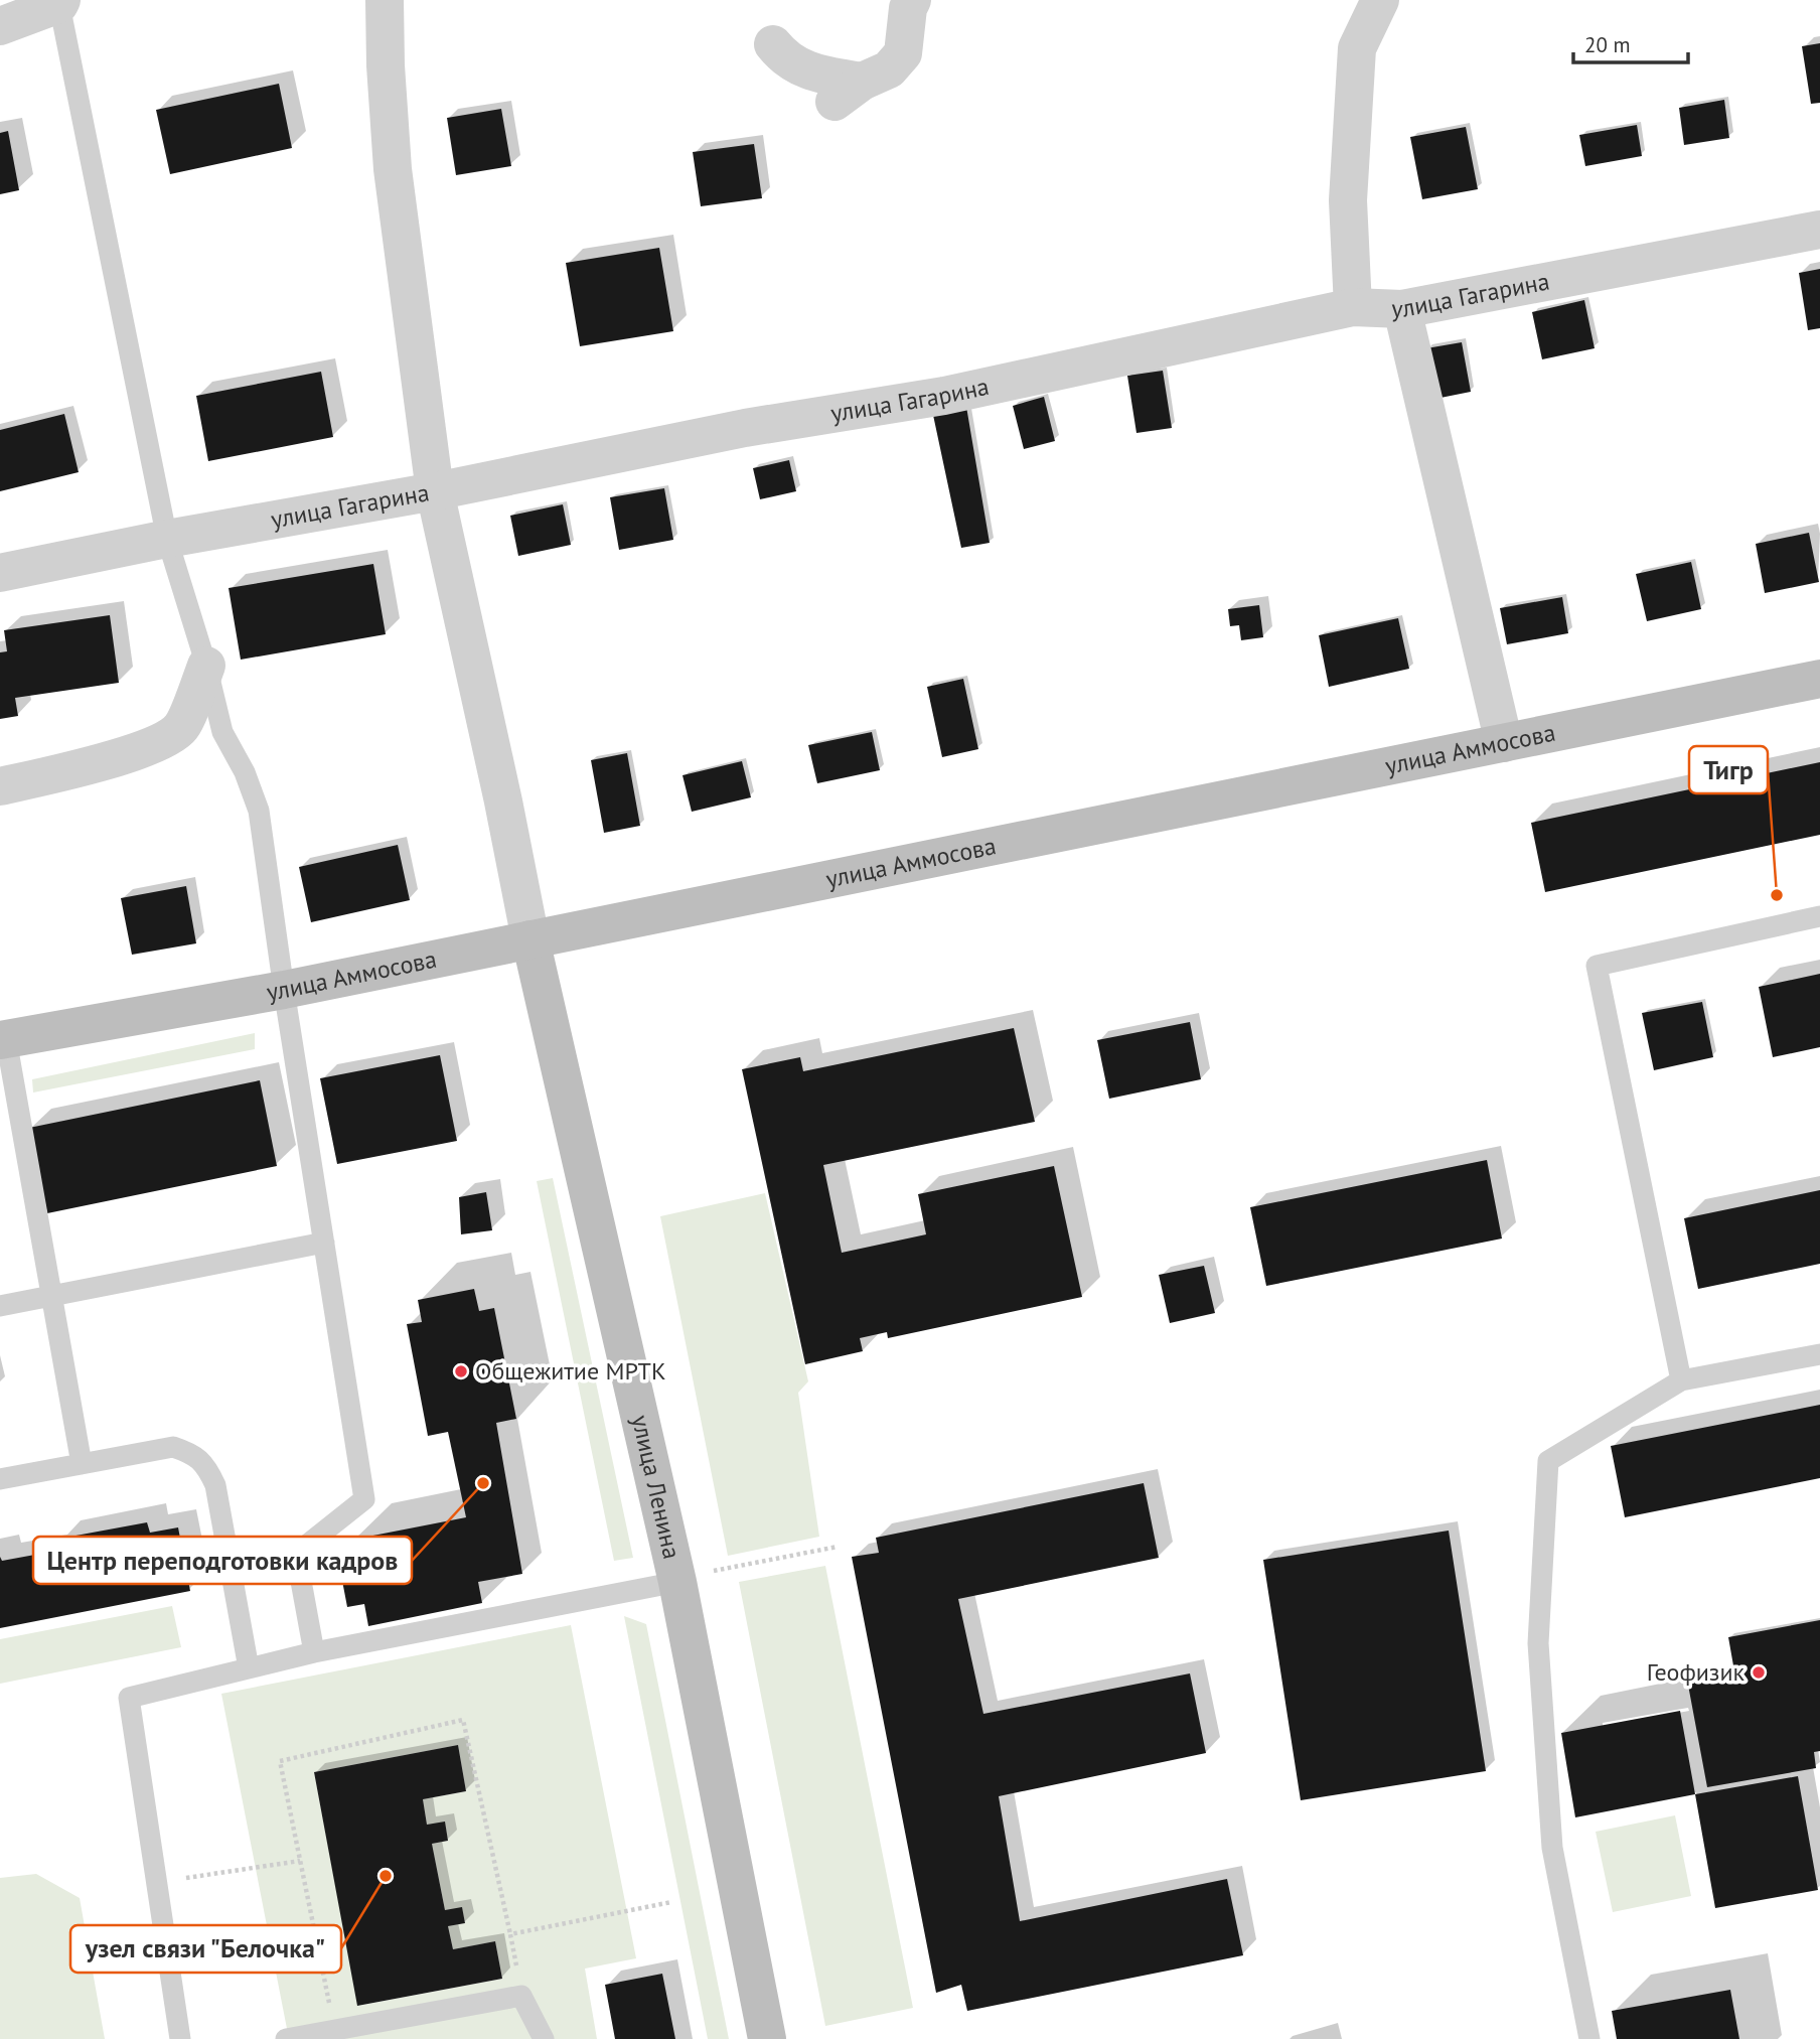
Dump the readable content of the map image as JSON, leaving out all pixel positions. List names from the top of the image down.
{
  "streets": {
    "main road": ["улица Аммосова", "улица Ленина"],
    "street": ["улица Гагарина"]
  },
  "crossings": [
    ["улица Аммосова", "улица Ленина"]
  ],
  "places": [
    "Тигр",
    "Общежитие МРТК",
    "Центр переподготовки кадров",
    "Геофизик",
    "узел связи \"Белочка\""
  ],
  "scale_bar": "20 m"
}
